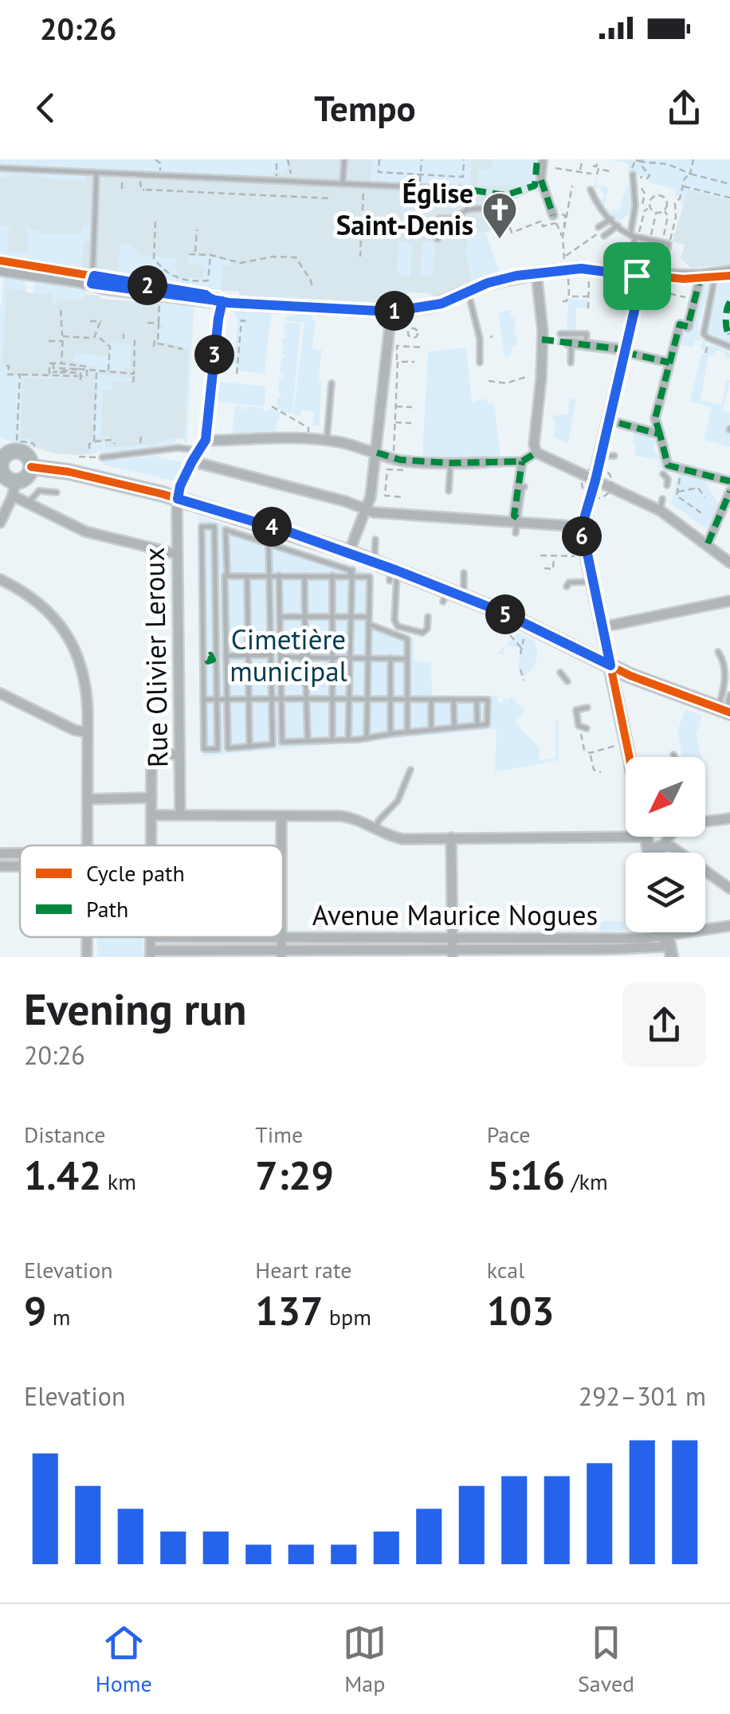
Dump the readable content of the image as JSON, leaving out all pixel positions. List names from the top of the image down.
{
  "streets": {
    "street": ["Rue Olivier Leroux", "Avenue Maurice Nogues"]
  },
  "parks": ["Cimetière municipal"],
  "places": {
    "church": ["Église Saint-Denis"]
  },
  "legend": ["Cycle path", "Path"],
  "north": "bottom left",
  "page": {
    "status": "20:26",
    "header": "Tempo",
    "pins": [
      "2",
      "1",
      "3",
      "4",
      "6",
      "5"
    ],
    "heading": ["Evening run", "20:26"],
    "stats": [
      ["Distance", "1.42 km"],
      ["Time", "7:29"],
      ["Pace", "5:16 /km"],
      ["Elevation", "9 m"],
      ["Heart rate", "137 bpm"],
      ["kcal", "103"]
    ],
    "chart": ["Elevation", "292–301 m"],
    "tabs": ["Home", "Map", "Saved"]
  }
}
